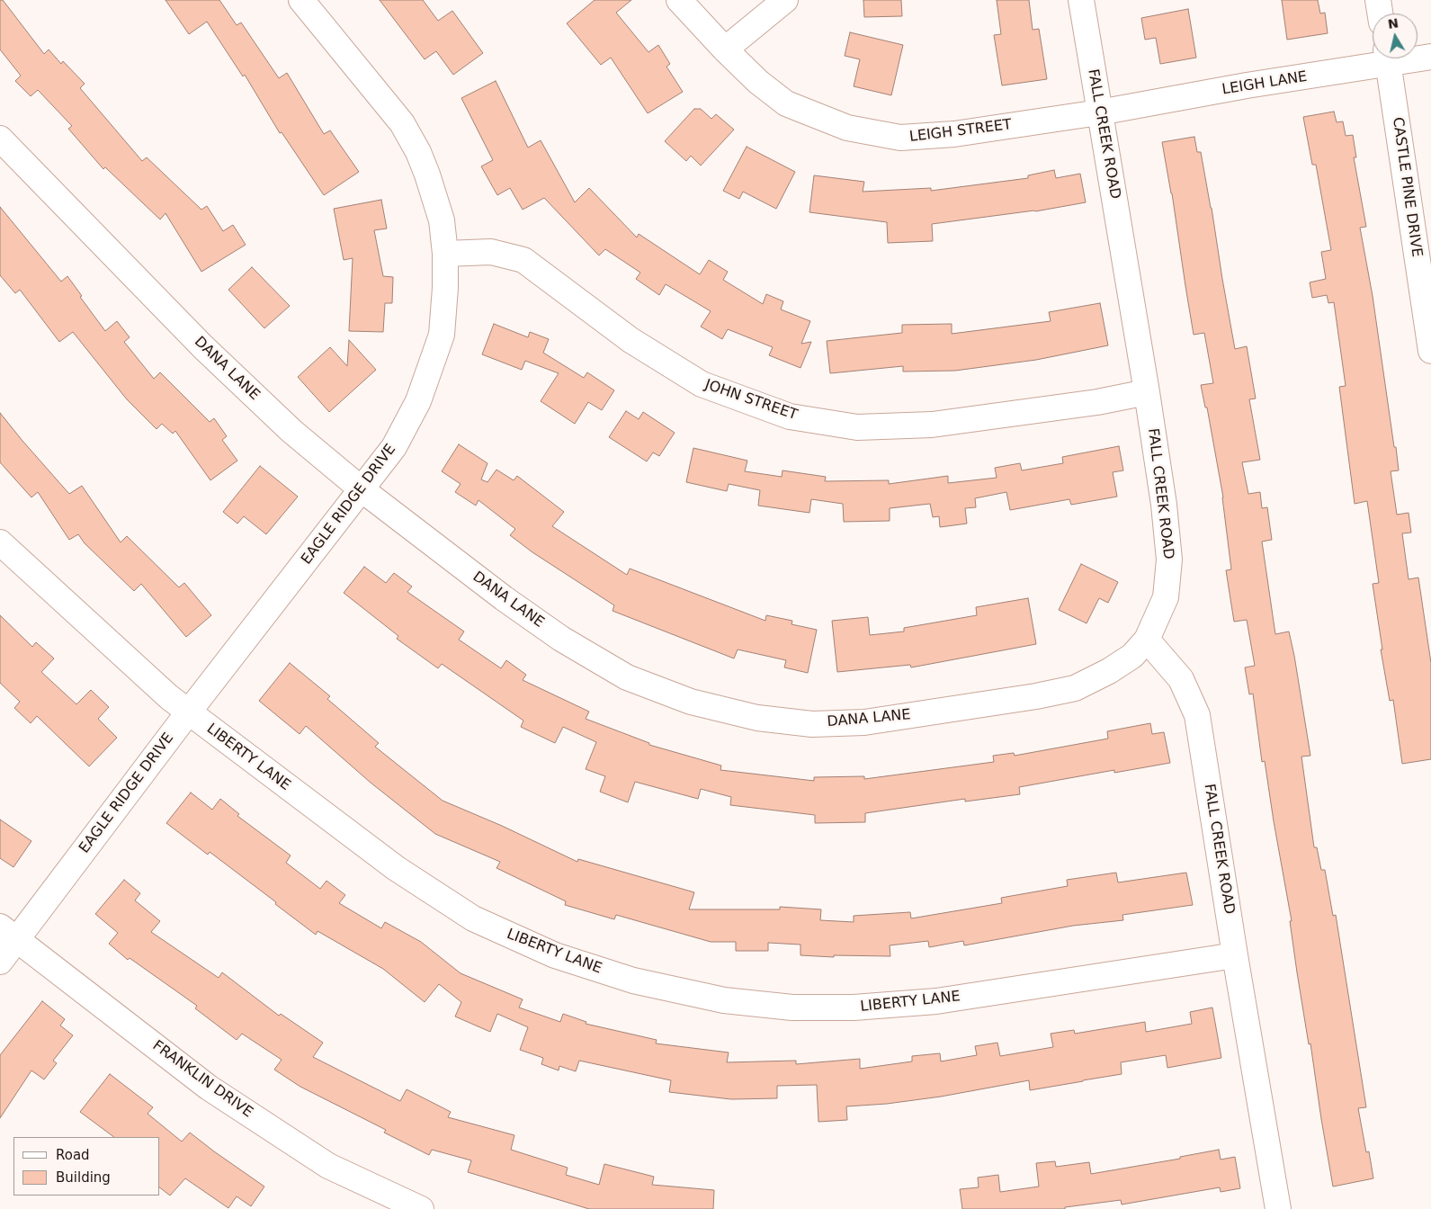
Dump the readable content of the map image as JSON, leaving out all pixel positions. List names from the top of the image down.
{
  "streets": {
    "street": [
      "LEIGH LANE",
      "LEIGH STREET",
      "FALL CREEK ROAD",
      "CASTLE PINE DRIVE",
      "DANA LANE",
      "JOHN STREET",
      "EAGLE RIDGE DRIVE",
      "LIBERTY LANE",
      "FRANKLIN DRIVE"
    ]
  },
  "crossings": [
    ["LEIGH LANE", "LEIGH STREET"],
    ["LEIGH LANE", "FALL CREEK ROAD"],
    ["LEIGH STREET", "FALL CREEK ROAD"],
    ["FALL CREEK ROAD", "DANA LANE"],
    ["FALL CREEK ROAD", "JOHN STREET"],
    ["FALL CREEK ROAD", "LIBERTY LANE"],
    ["DANA LANE", "EAGLE RIDGE DRIVE"],
    ["JOHN STREET", "EAGLE RIDGE DRIVE"],
    ["EAGLE RIDGE DRIVE", "LIBERTY LANE"],
    ["EAGLE RIDGE DRIVE", "FRANKLIN DRIVE"]
  ],
  "legend": ["Road", "Building"],
  "north": "top"
}
